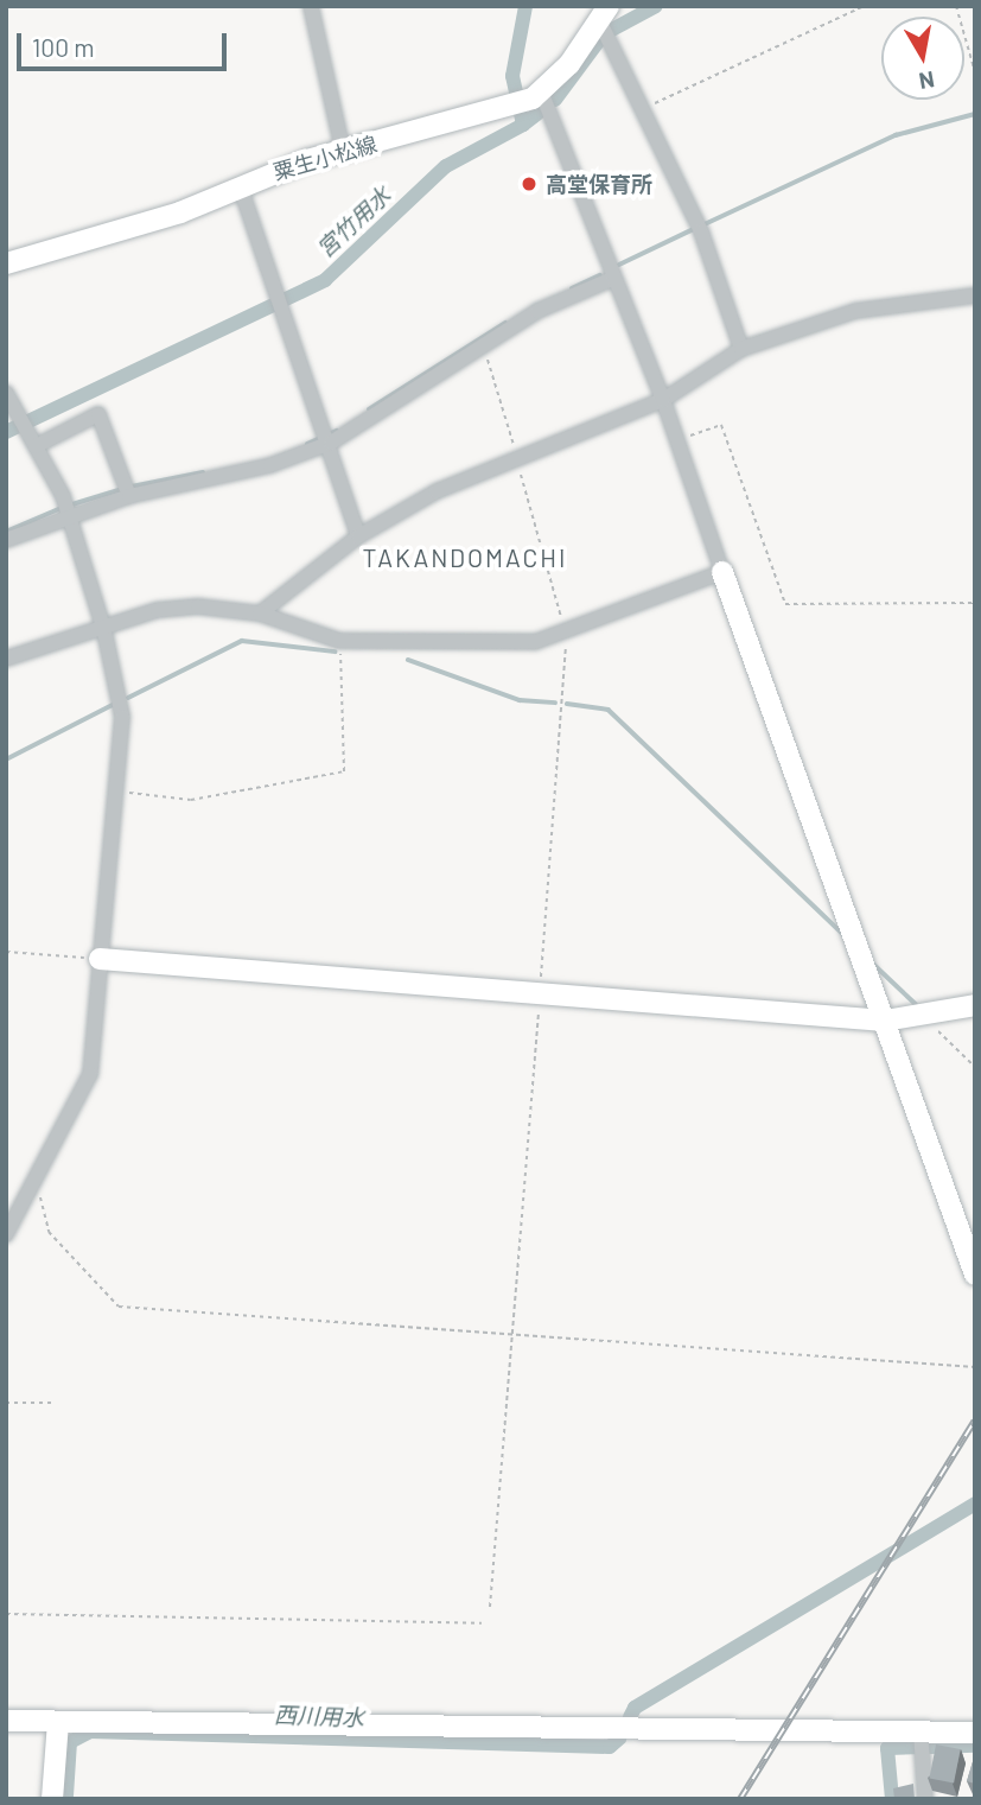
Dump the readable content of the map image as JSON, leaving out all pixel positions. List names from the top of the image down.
{
  "streets": {
    "street": ["粟生小松線"]
  },
  "districts": ["TAKANDOMACHI"],
  "water": ["宮竹用水", "西川用水"],
  "places": ["高堂保育所"],
  "scale_bar": "100 m",
  "north": "bottom"
}
